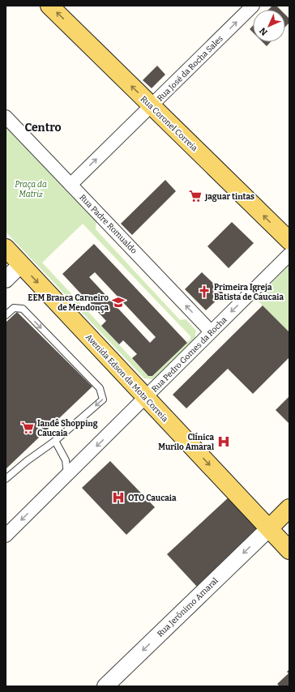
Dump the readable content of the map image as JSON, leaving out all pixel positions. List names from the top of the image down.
{
  "streets": {
    "main road": ["Rua Coronel Correia", "Avenida Edson da Mota Correia"],
    "street": [
      "Rua José da Rocha Sales",
      "Rua Padre Romualdo",
      "Rua Pedro Gomes da Rocha",
      "Rua Jerônimo Amaral"
    ]
  },
  "crossings": [
    ["Rua José da Rocha Sales", "Rua Coronel Correia"],
    ["Rua José da Rocha Sales", "Rua Padre Romualdo"],
    ["Rua Padre Romualdo", "Rua Pedro Gomes da Rocha"],
    ["Rua Pedro Gomes da Rocha", "Avenida Edson da Mota Correia"],
    ["Avenida Edson da Mota Correia", "Rua Jerônimo Amaral"]
  ],
  "one_way": [
    "Rua José da Rocha Sales",
    "Rua Coronel Correia",
    "Rua Padre Romualdo",
    "Rua Pedro Gomes da Rocha",
    "Avenida Edson da Mota Correia",
    "Rua Jerônimo Amaral"
  ],
  "districts": ["Centro"],
  "parks": ["Praça da Matriz"],
  "places": {
    "supermarket": ["Jaguar tintas", "Iandê Shopping Caucaia"],
    "church": ["Primeira Igreja Batista de Caucaia"],
    "school or university": ["EEM Branca Carneiro de Mendonça"],
    "hospital": ["Clínica Murilo Amaral", "OTO Caucaia"]
  },
  "north": "bottom left"
}
